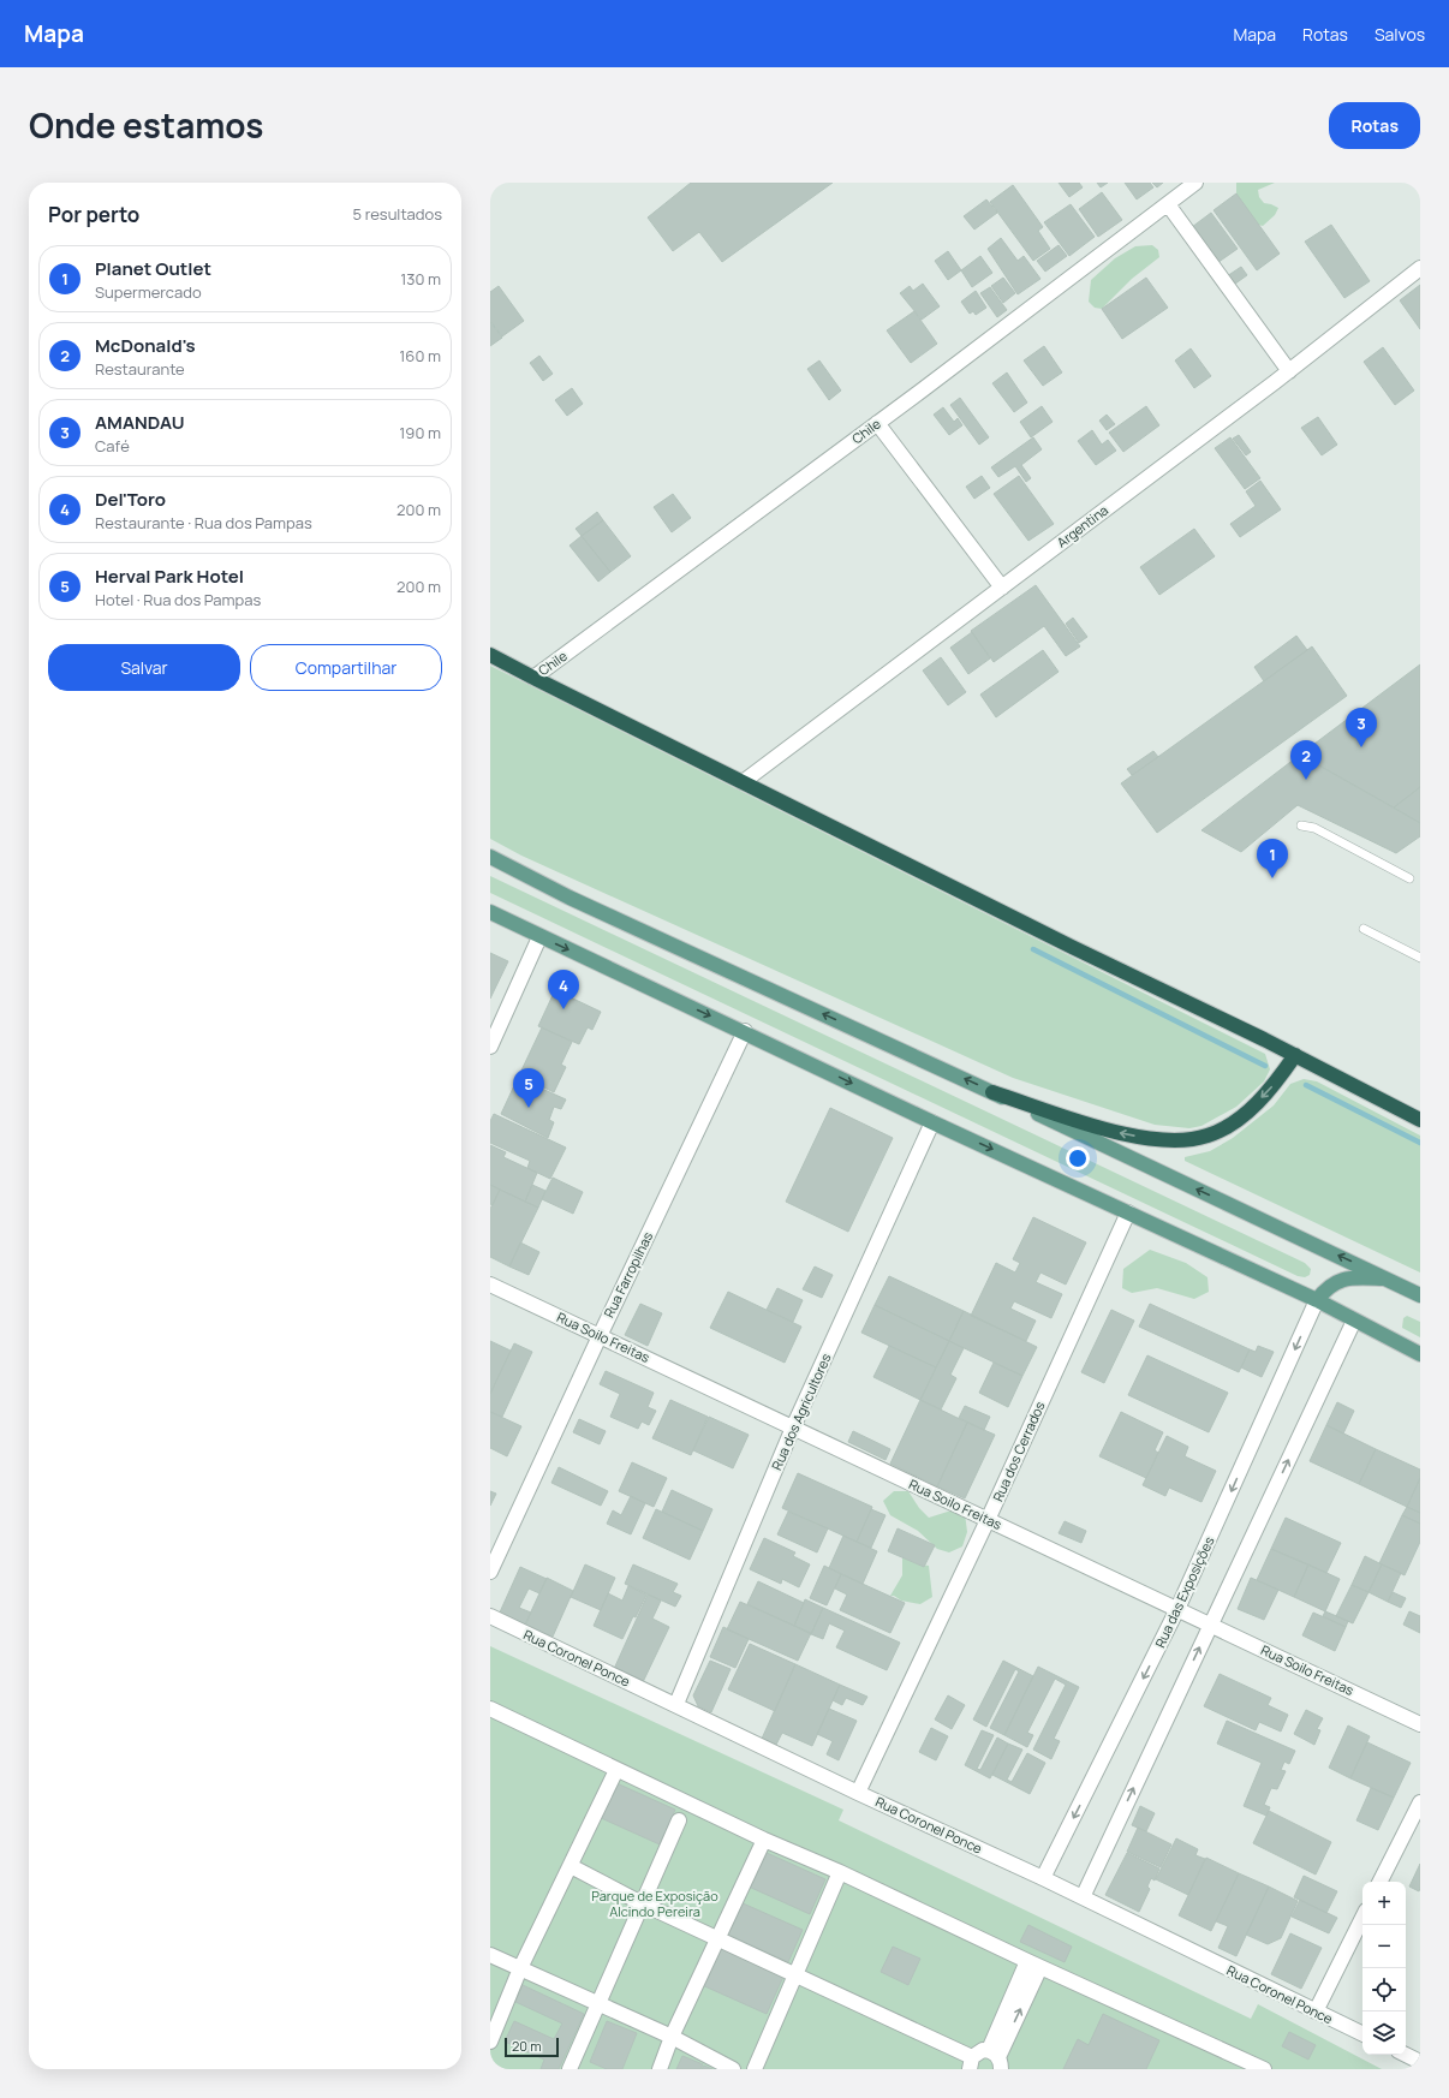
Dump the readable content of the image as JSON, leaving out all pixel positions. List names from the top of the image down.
{
  "streets": {
    "street": [
      "Chile",
      "Argentina",
      "Rua Farropilhas",
      "Rua Soilo Freitas",
      "Rua dos Agricultores",
      "Rua dos Cerrados",
      "Rua das Exposições",
      "Rua Coronel Ponce"
    ]
  },
  "crossings": [
    ["Rua Farropilhas", "Rua Soilo Freitas"],
    ["Rua Soilo Freitas", "Rua dos Agricultores"],
    ["Rua Soilo Freitas", "Rua dos Cerrados"],
    ["Rua Soilo Freitas", "Rua das Exposições"],
    ["Rua dos Agricultores", "Rua Coronel Ponce"],
    ["Rua dos Cerrados", "Rua Coronel Ponce"],
    ["Rua das Exposições", "Rua Coronel Ponce"]
  ],
  "parks": ["Parque de Exposição Alcindo Pereira"],
  "scale_bar": "20 m",
  "page": {
    "header": "Mapa",
    "nav": ["Mapa", "Rotas", "Salvos"],
    "title": "Onde estamos",
    "buttons": [
      "Rotas",
      ["Salvar", "Compartilhar"]
    ],
    "heading": ["Por perto", "5 resultados"],
    "list": [
      {
        "mark": "1",
        "name": "Planet Outlet",
        "note": "Supermercado",
        "value": "130 m"
      },
      {
        "mark": "2",
        "name": "McDonald's",
        "note": "Restaurante",
        "value": "160 m"
      },
      {
        "mark": "3",
        "name": "AMANDAU",
        "note": "Café",
        "value": "190 m"
      },
      {
        "mark": "4",
        "name": "Del'Toro",
        "note": "Restaurante · Rua dos Pampas",
        "value": "200 m"
      },
      {
        "mark": "5",
        "name": "Herval Park Hotel",
        "note": "Hotel · Rua dos Pampas",
        "value": "200 m"
      }
    ],
    "pins": [
      "3",
      "2",
      "1",
      "4",
      "5"
    ],
    "map_buttons": ["+", "−"],
    "scale": "20 m"
  }
}
